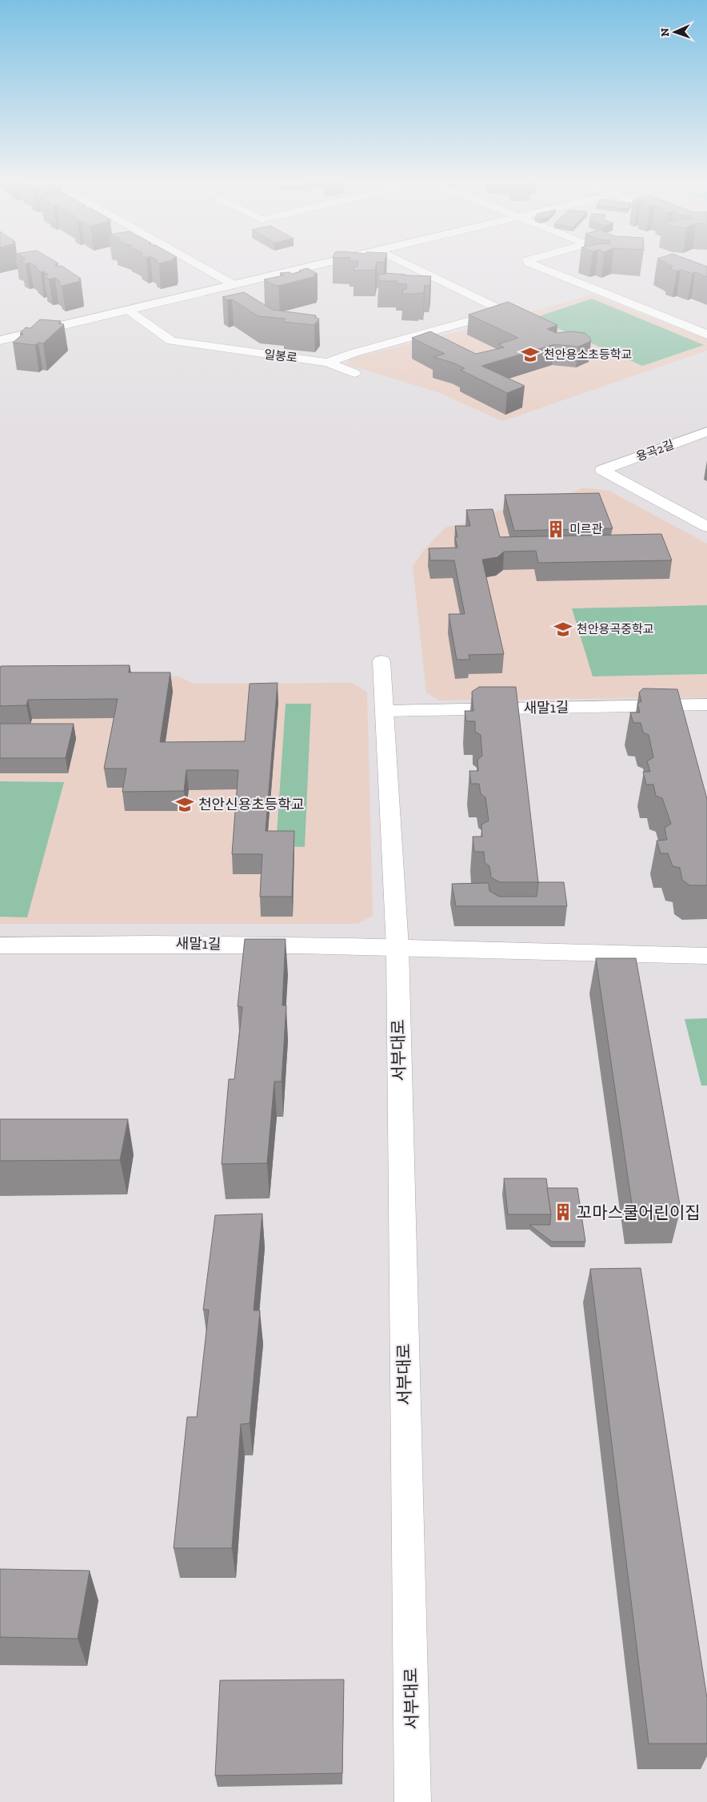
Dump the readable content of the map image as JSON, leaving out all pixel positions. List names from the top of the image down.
{
  "streets": {
    "street": [
      "일봉로",
      "용곡2길",
      "새말1길",
      "서부대로"
    ]
  },
  "crossings": [
    ["새말1길", "서부대로"]
  ],
  "places": {
    "school or university": ["천안용소초등학교", "천안용곡중학교", "천안신용초등학교"],
    "building": ["미르관", "꼬마스쿨어린이집"]
  },
  "north": "left"
}
